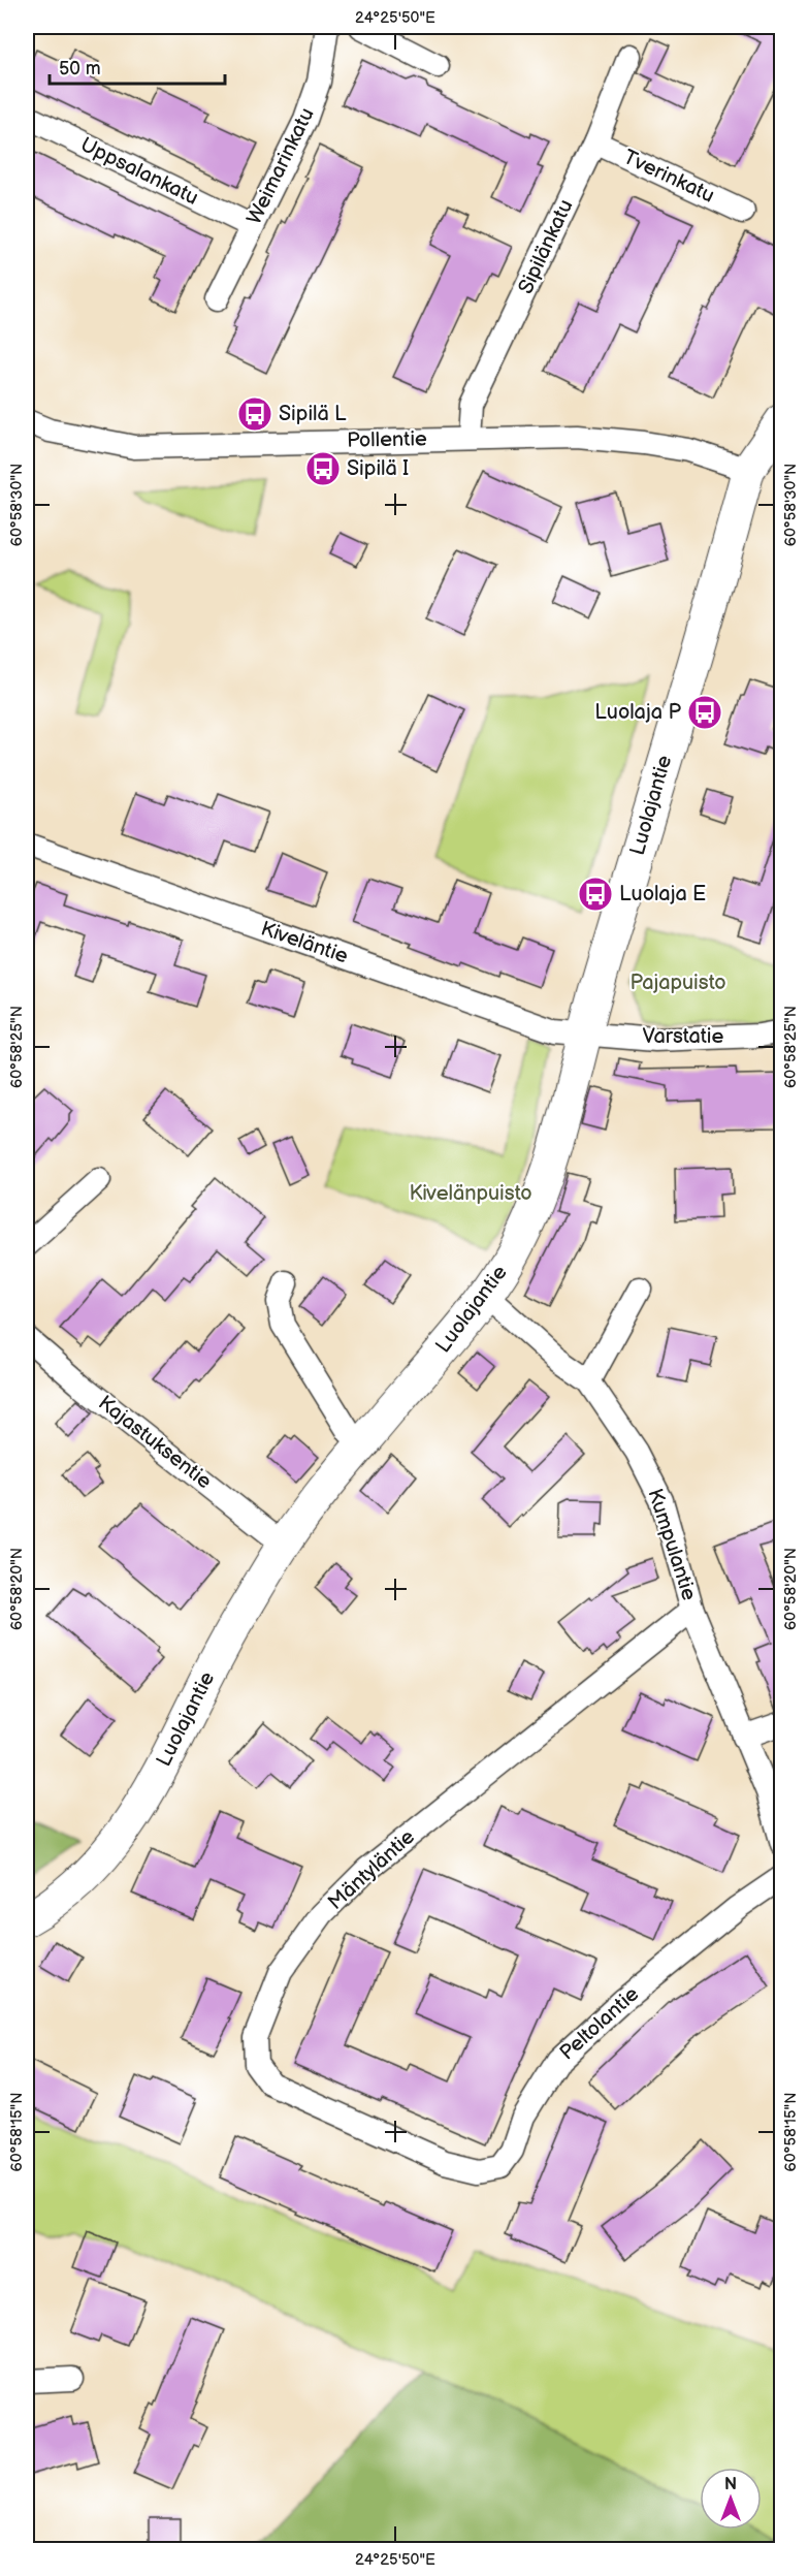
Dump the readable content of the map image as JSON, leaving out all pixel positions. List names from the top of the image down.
{
  "streets": {
    "main road": ["Luolajantie"],
    "street": [
      "Weimarinkatu",
      "Uppsalankatu",
      "Tverinkatu",
      "Sipilänkatu",
      "Pollentie",
      "Kiveläntie",
      "Varstatie",
      "Kajastuksentie",
      "Kumpulantie",
      "Mäntyläntie",
      "Peltolantie"
    ]
  },
  "crossings": [
    ["Weimarinkatu", "Uppsalankatu"],
    ["Tverinkatu", "Sipilänkatu"],
    ["Sipilänkatu", "Pollentie"],
    ["Pollentie", "Luolajantie"],
    ["Luolajantie", "Kiveläntie"],
    ["Luolajantie", "Varstatie"],
    ["Luolajantie", "Kajastuksentie"],
    ["Luolajantie", "Kumpulantie"],
    ["Kiveläntie", "Varstatie"],
    ["Kumpulantie", "Mäntyläntie"],
    ["Mäntyläntie", "Peltolantie"]
  ],
  "parks": ["Pajapuisto", "Kivelänpuisto"],
  "places": {
    "bus stop": [
      "Sipilä L",
      "Sipilä I",
      "Luolaja P",
      "Luolaja E"
    ]
  },
  "scale_bar": "50 m",
  "north": "top",
  "coordinates": [
    "24°25'50\"E",
    "60°58'30\"N",
    "60°58'25\"N",
    "60°58'20\"N",
    "60°58'15\"N"
  ]
}
